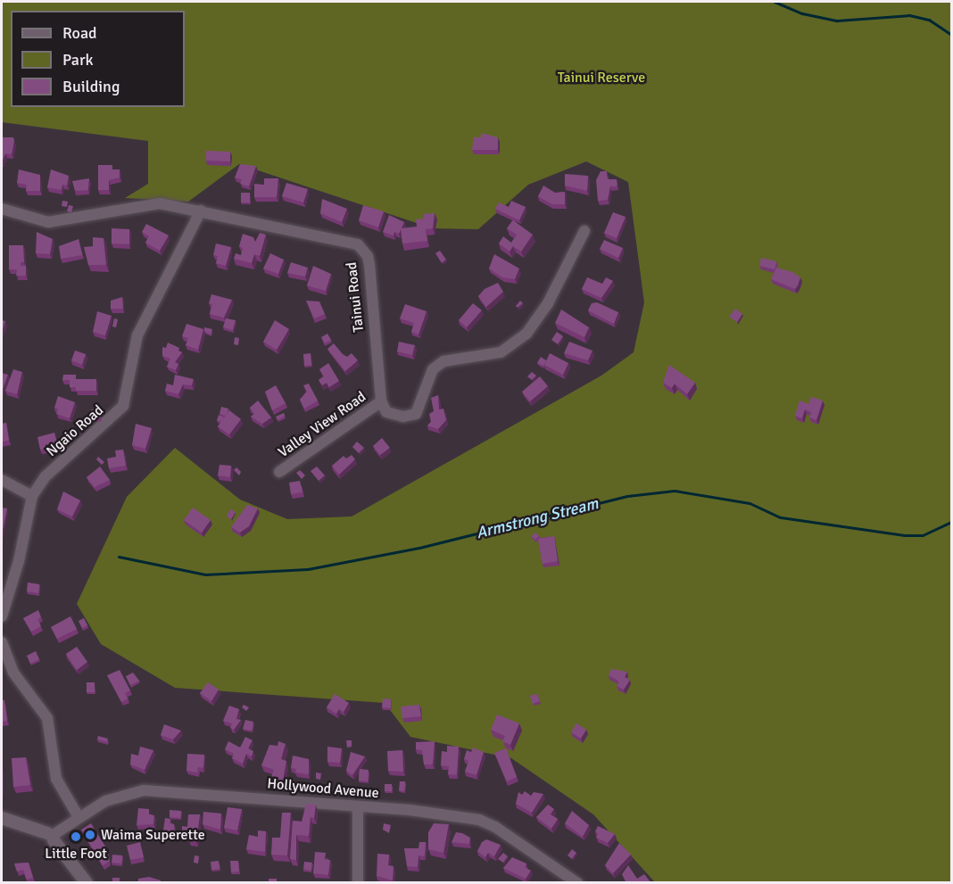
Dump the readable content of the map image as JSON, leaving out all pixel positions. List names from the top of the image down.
{
  "streets": {
    "street": [
      "Tainui Road",
      "Valley View Road",
      "Ngaio Road",
      "Hollywood Avenue"
    ]
  },
  "crossings": [
    ["Tainui Road", "Valley View Road"],
    ["Tainui Road", "Ngaio Road"]
  ],
  "water": ["Armstrong Stream"],
  "parks": ["Tainui Reserve"],
  "places": ["Waima Superette", "Little Foot"],
  "legend": ["Road", "Park", "Building"]
}
